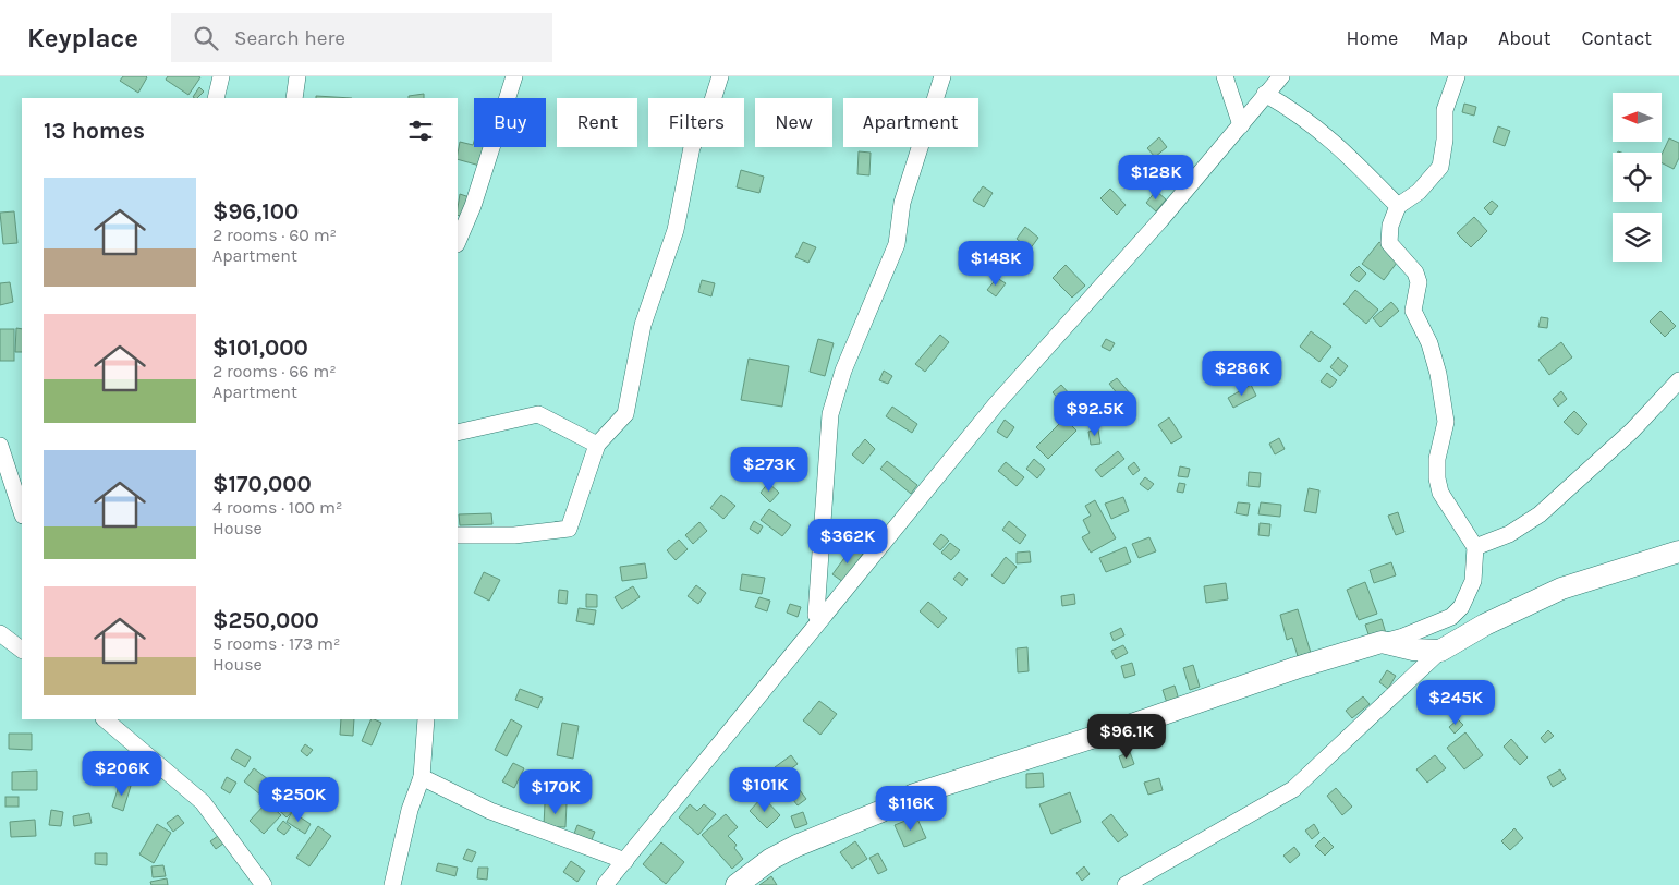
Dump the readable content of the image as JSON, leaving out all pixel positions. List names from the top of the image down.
{
  "north": "left",
  "page": {
    "header": "Keyplace",
    "search": "Search here",
    "nav": [
      "Home",
      "Map",
      "About",
      "Contact"
    ],
    "chip": [
      "Buy",
      "Rent",
      "Filters",
      "New",
      "Apartment"
    ],
    "heading": "13 homes",
    "price": [
      "$128K",
      "$148K",
      "$286K",
      "$92.5K",
      "$273K",
      "$362K",
      "$245K",
      "$96.1K",
      "$206K",
      "$101K",
      "$170K",
      "$250K",
      "$116K"
    ],
    "list": [
      {
        "name": "$96,100",
        "note": "2 rooms · 60 m² · Apartment"
      },
      {
        "name": "$101,000",
        "note": "2 rooms · 66 m² · Apartment"
      },
      {
        "name": "$170,000",
        "note": "4 rooms · 100 m² · House"
      },
      {
        "name": "$250,000",
        "note": "5 rooms · 173 m² · House"
      }
    ]
  }
}
